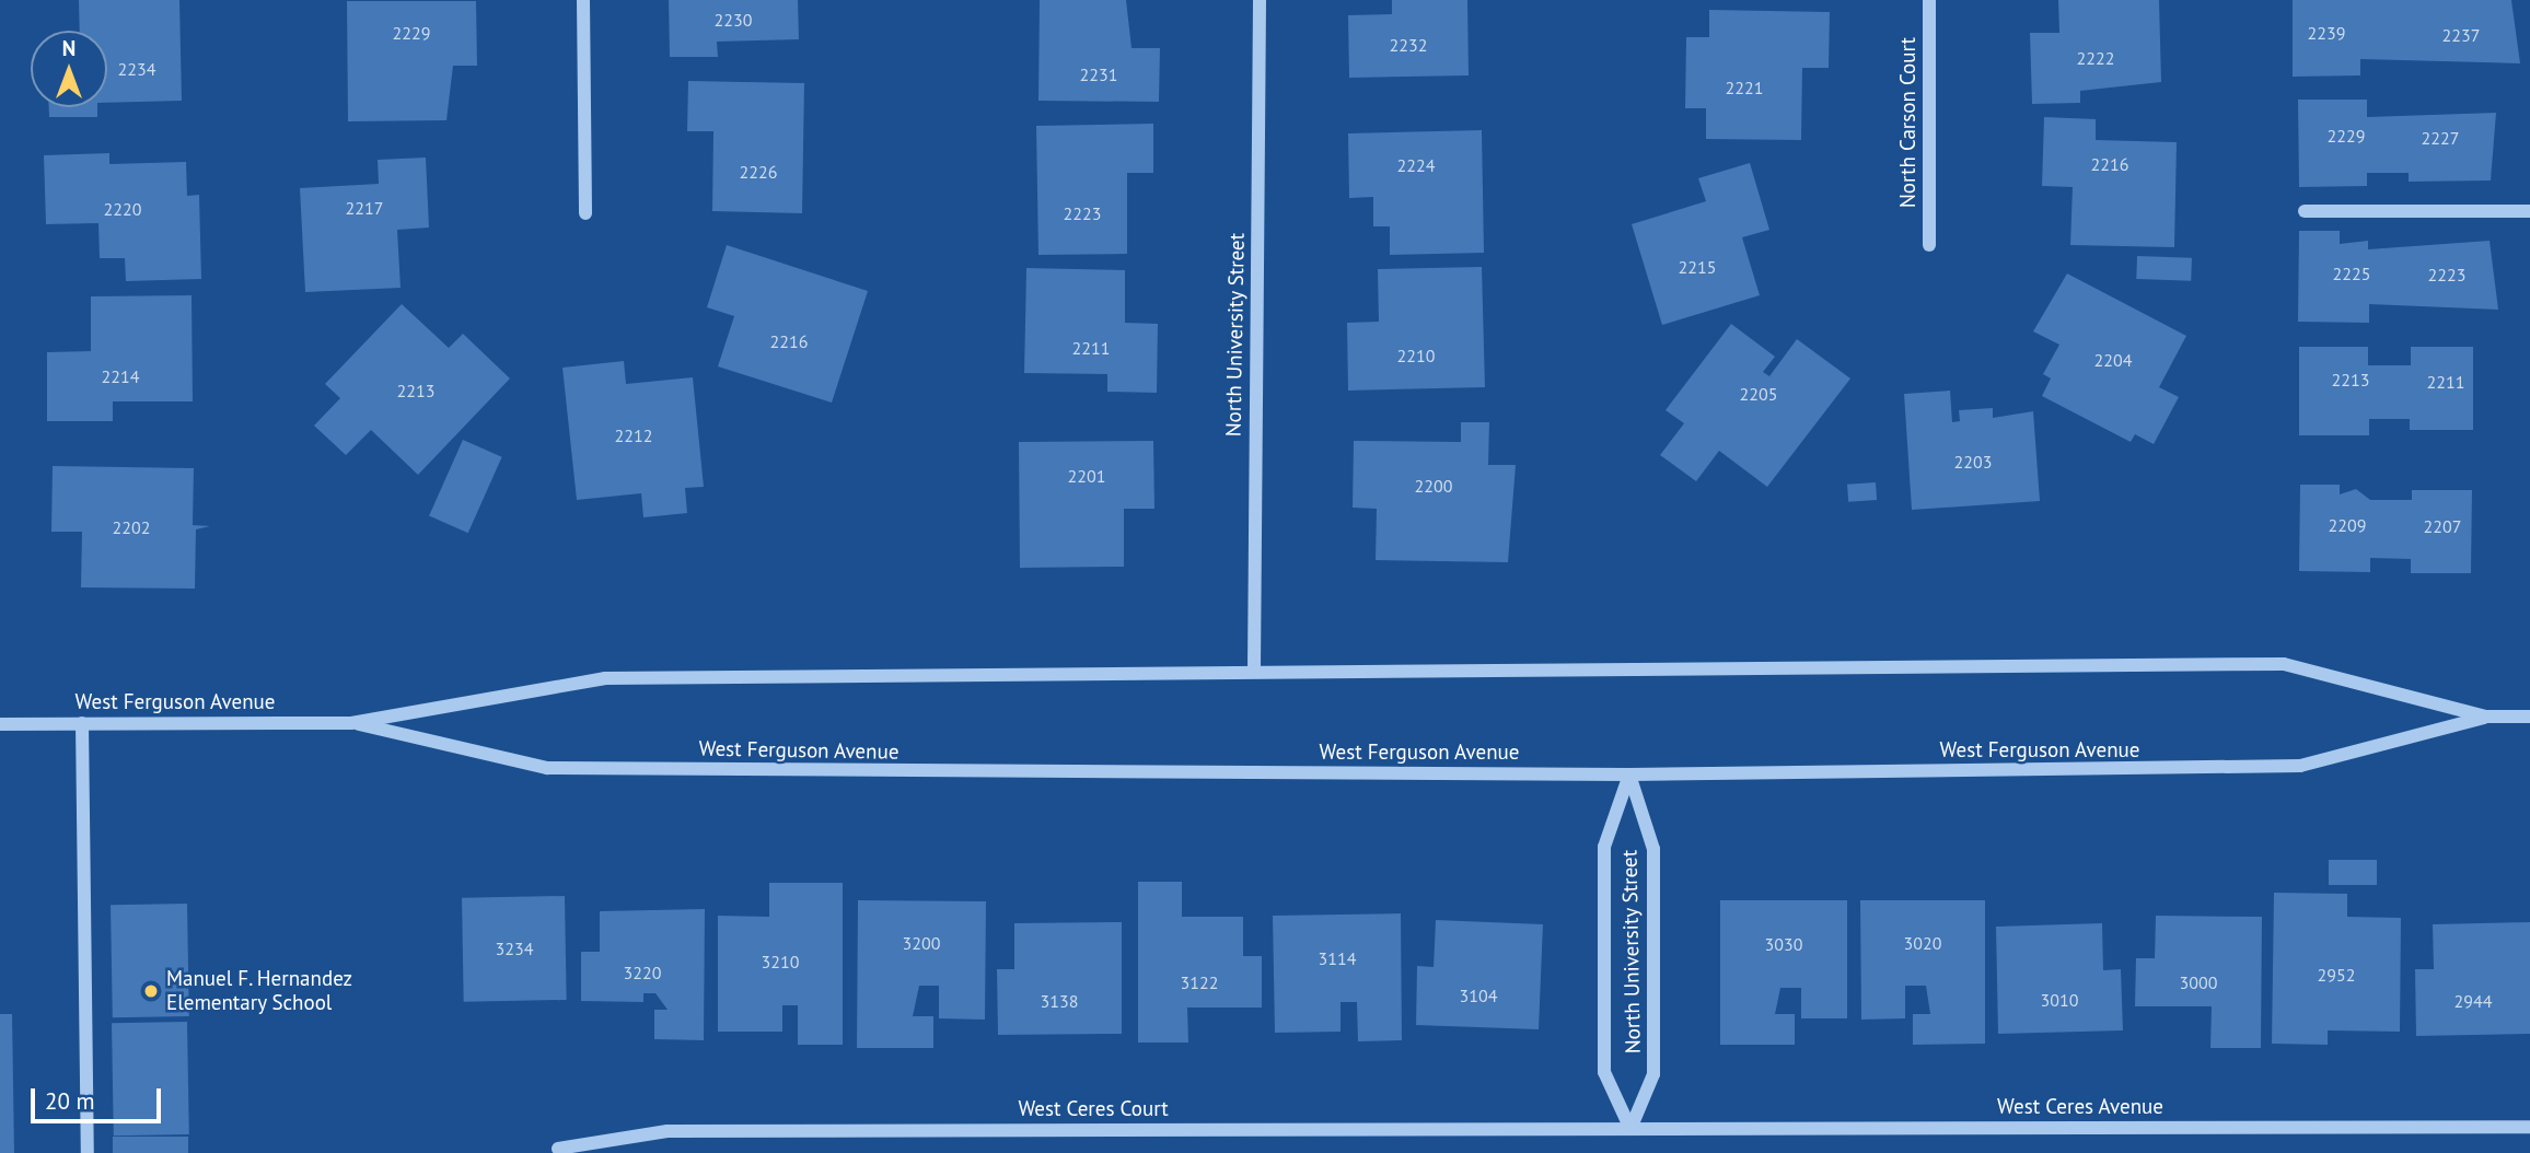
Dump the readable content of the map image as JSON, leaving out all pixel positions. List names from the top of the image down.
{
  "streets": {
    "street": [
      "North Carson Court",
      "North University Street",
      "West Ferguson Avenue",
      "West Ceres Avenue",
      "West Ceres Court"
    ]
  },
  "crossings": [
    ["North University Street", "West Ferguson Avenue"],
    ["North University Street", "West Ceres Avenue"],
    ["North University Street", "West Ceres Court"],
    ["West Ceres Avenue", "West Ceres Court"]
  ],
  "places": ["Manuel F. Hernandez Elementary School"],
  "house_numbers": [
    "2230",
    "2229",
    "2239",
    "2237",
    "2232",
    "2222",
    "2234",
    "2231",
    "2221",
    "2229",
    "2227",
    "2216",
    "2224",
    "2226",
    "2217",
    "2220",
    "2223",
    "2215",
    "2225",
    "2223",
    "2216",
    "2211",
    "2210",
    "2204",
    "2214",
    "2213",
    "2211",
    "2213",
    "2205",
    "2212",
    "2203",
    "2201",
    "2200",
    "2209",
    "2207",
    "2202",
    "3200",
    "3020",
    "3030",
    "3234",
    "3114",
    "3210",
    "3220",
    "2952",
    "3122",
    "3000",
    "3104",
    "3010",
    "3138",
    "2944"
  ],
  "scale_bar": "20 m",
  "north": "top"
}
